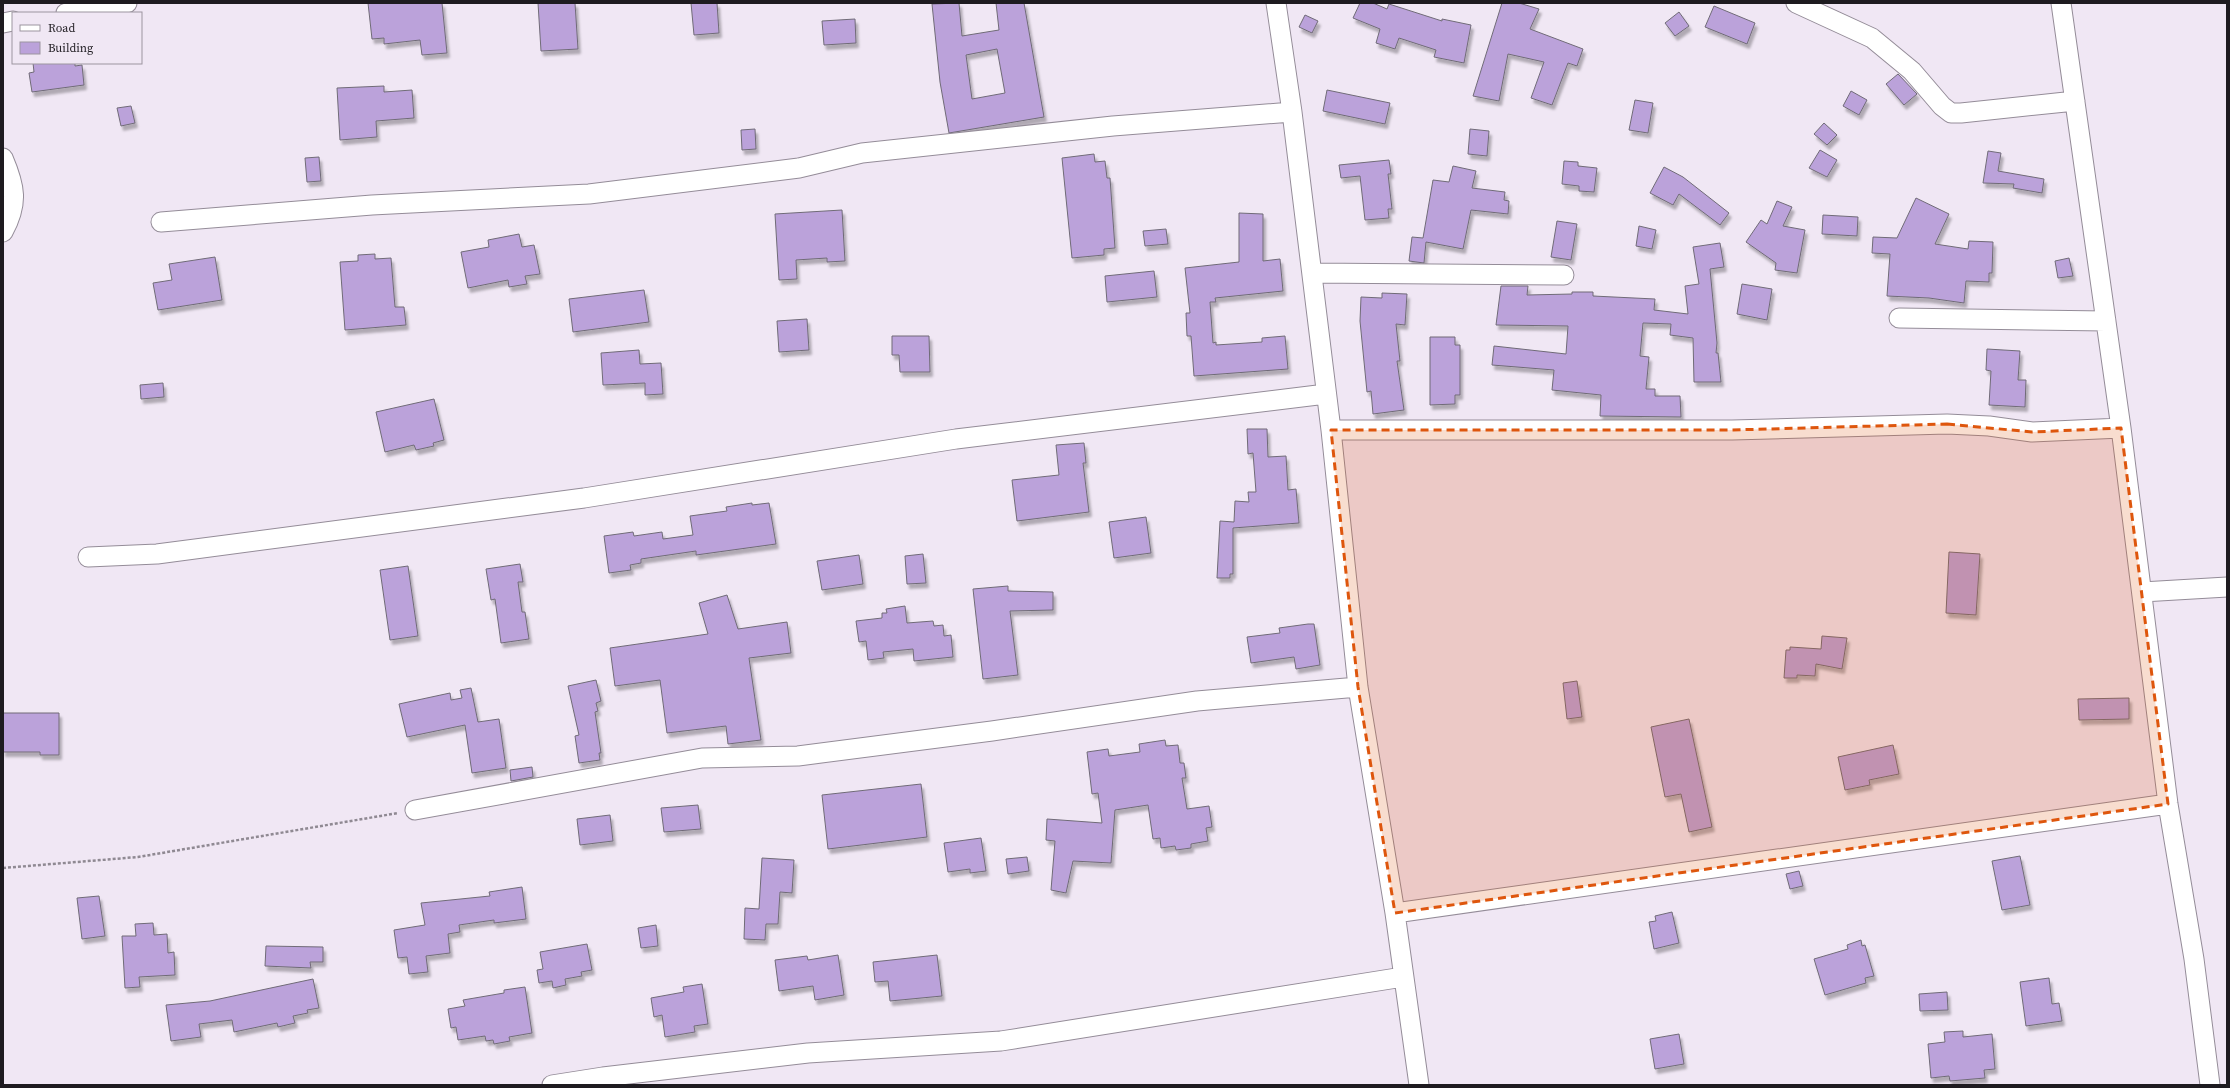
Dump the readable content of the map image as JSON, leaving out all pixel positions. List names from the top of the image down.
{
  "legend": ["Road", "Building"]
}
